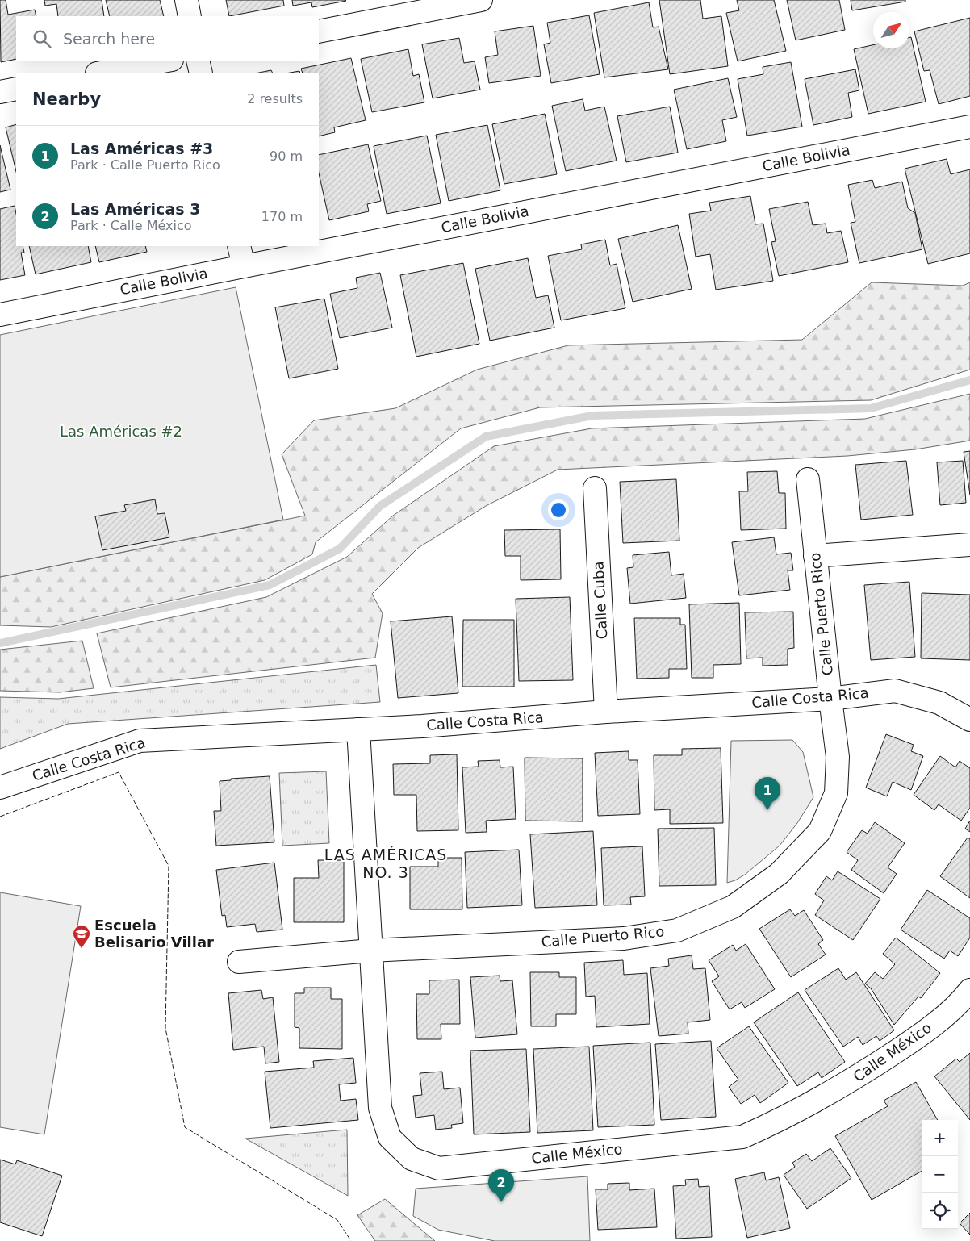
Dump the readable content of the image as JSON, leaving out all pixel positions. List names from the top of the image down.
{
  "streets": {
    "street": [
      "Calle Bolivia",
      "Calle Cuba",
      "Calle Puerto Rico",
      "Calle Costa Rica",
      "Calle México"
    ]
  },
  "crossings": [
    ["Calle Cuba", "Calle Costa Rica"],
    ["Calle Puerto Rico", "Calle Costa Rica"],
    ["Calle Puerto Rico", "Calle México"],
    ["Calle Costa Rica", "Calle México"]
  ],
  "districts": ["LAS AMÉRICAS NO. 3"],
  "parks": ["Las Américas #2"],
  "places": {
    "school or university": ["Escuela Belisario Villar"]
  },
  "north": "top right",
  "page": {
    "search": "Search here",
    "heading": ["Nearby", "2 results"],
    "list": [
      {
        "mark": "1",
        "name": "Las Américas #3",
        "note": "Park · Calle Puerto Rico",
        "value": "90 m"
      },
      {
        "mark": "2",
        "name": "Las Américas 3",
        "note": "Park · Calle México",
        "value": "170 m"
      }
    ],
    "pins": ["1", "2"],
    "map_buttons": ["+", "−"]
  }
}
